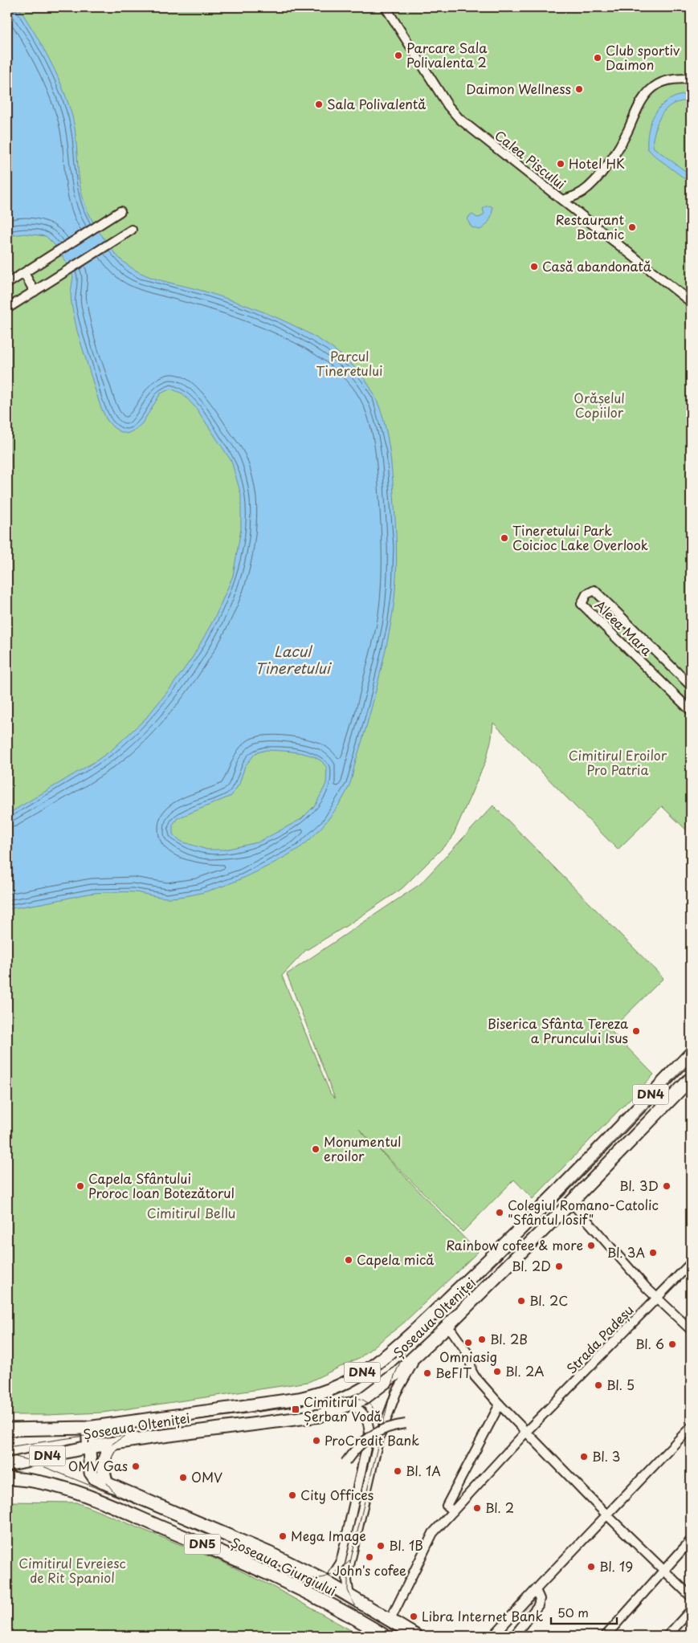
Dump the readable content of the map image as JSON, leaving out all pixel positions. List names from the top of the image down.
{
  "streets": {
    "main road": [
      "DN4",
      "Șoseaua Olteniței",
      "DN5",
      "Șoseaua Giurgiului"
    ],
    "street": ["Calea Piscului", "Aleea Mara", "Strada Padeșu"]
  },
  "crossings": [
    ["Șoseaua Olteniței", "Șoseaua Giurgiului"],
    ["Strada Padeșu", "Șoseaua Giurgiului"]
  ],
  "water": ["Lacul Tineretului"],
  "parks": [
    "Parcul Tineretului",
    "Orășelul Copiilor",
    "Cimitirul Eroilor Pro Patria",
    "Cimitirul Bellu",
    "Cimitirul Evreiesc de Rit Spaniol"
  ],
  "places": {
    "other": [
      "Parcare Sala Polivalenta 2",
      "Club sportiv Daimon",
      "Daimon Wellness",
      "Sala Polivalentă",
      "Hotel HK",
      "Restaurant Botanic",
      "Casă abandonată",
      "Tineretului Park Coicioc Lake Overlook",
      "Biserica Sfânta Tereza a Pruncului Isus",
      "Monumentul eroilor",
      "Capela Sfântului Proroc Ioan Botezătorul",
      "Bl. 3D",
      "Colegiul Romano-Catolic \"Sfântul Iosif\"",
      "Rainbow cofee & more",
      "Bl. 3A",
      "Capela mică",
      "Bl. 2D",
      "Bl. 2C",
      "Bl. 2B",
      "Omniasig",
      "Bl. 6",
      "Bl. 2A",
      "BeFIT",
      "Bl. 5",
      "ProCredit Bank",
      "Bl. 3",
      "OMV Gas",
      "Bl. 1A",
      "OMV",
      "City Offices",
      "Bl. 2",
      "Mega Image",
      "Bl. 1B",
      "John's cofee",
      "Bl. 19",
      "Libra Internet Bank"
    ],
    "transit": ["Cimitirul Șerban Vodă"]
  },
  "scale_bar": "50 m"
}
